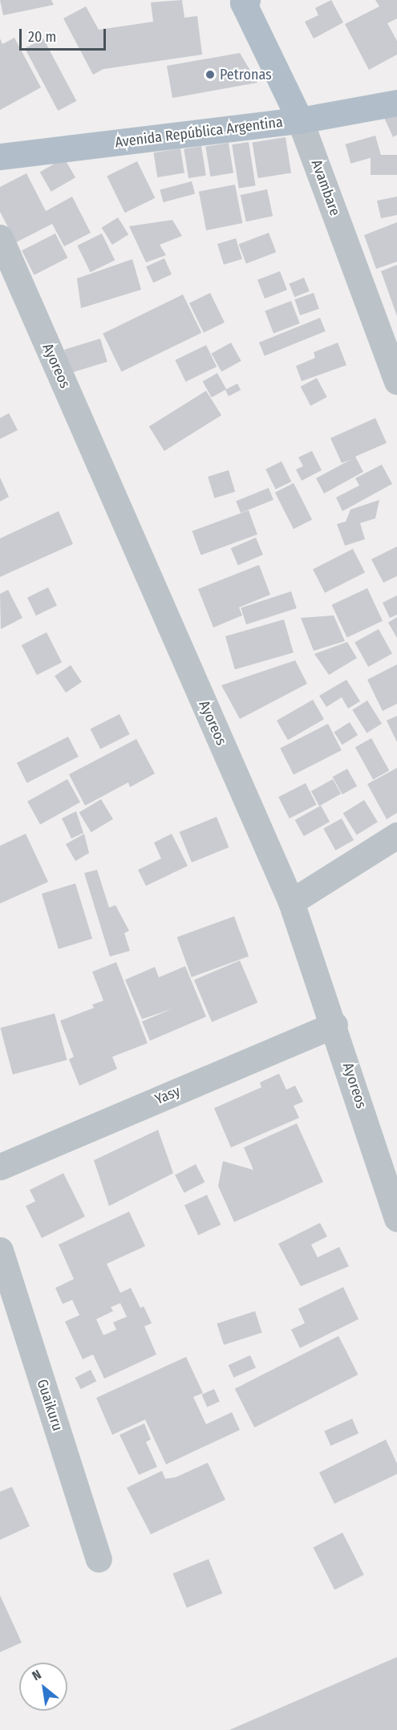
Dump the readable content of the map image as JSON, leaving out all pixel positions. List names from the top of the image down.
{
  "streets": {
    "main road": ["Avenida República Argentina", "Avambare"],
    "street": ["Ayoreos", "Yasy", "Guaikuru"]
  },
  "crossings": [
    ["Avenida República Argentina", "Avambare"],
    ["Ayoreos", "Yasy"]
  ],
  "places": ["Petronas"],
  "scale_bar": "20 m",
  "north": "top left"
}
